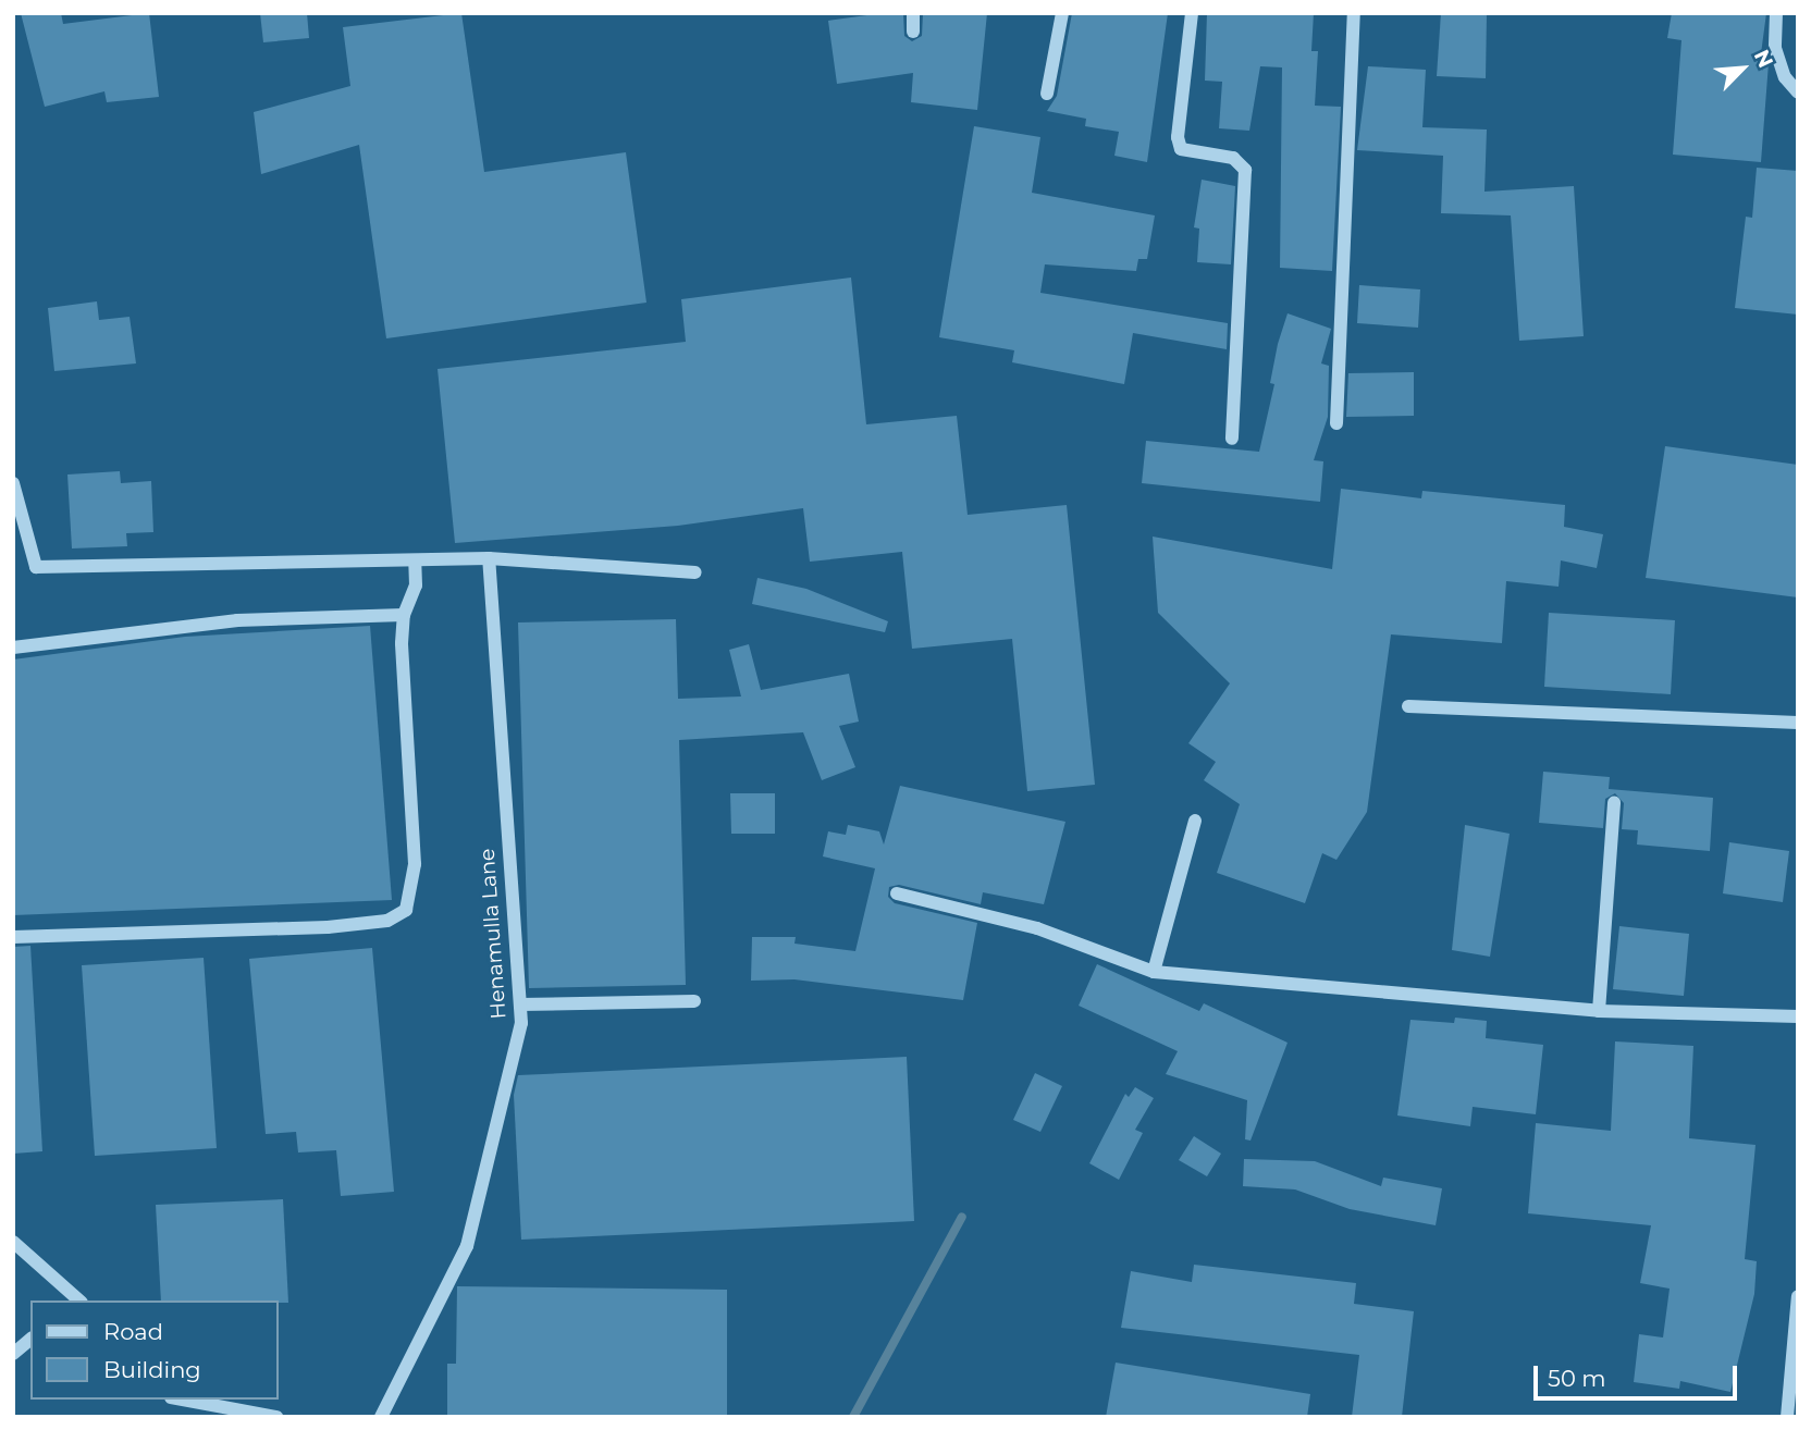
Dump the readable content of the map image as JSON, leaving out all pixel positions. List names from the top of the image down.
{
  "streets": {
    "street": ["Henamulla Lane"]
  },
  "legend": ["Road", "Building"],
  "scale_bar": "50 m",
  "north": "top right"
}
